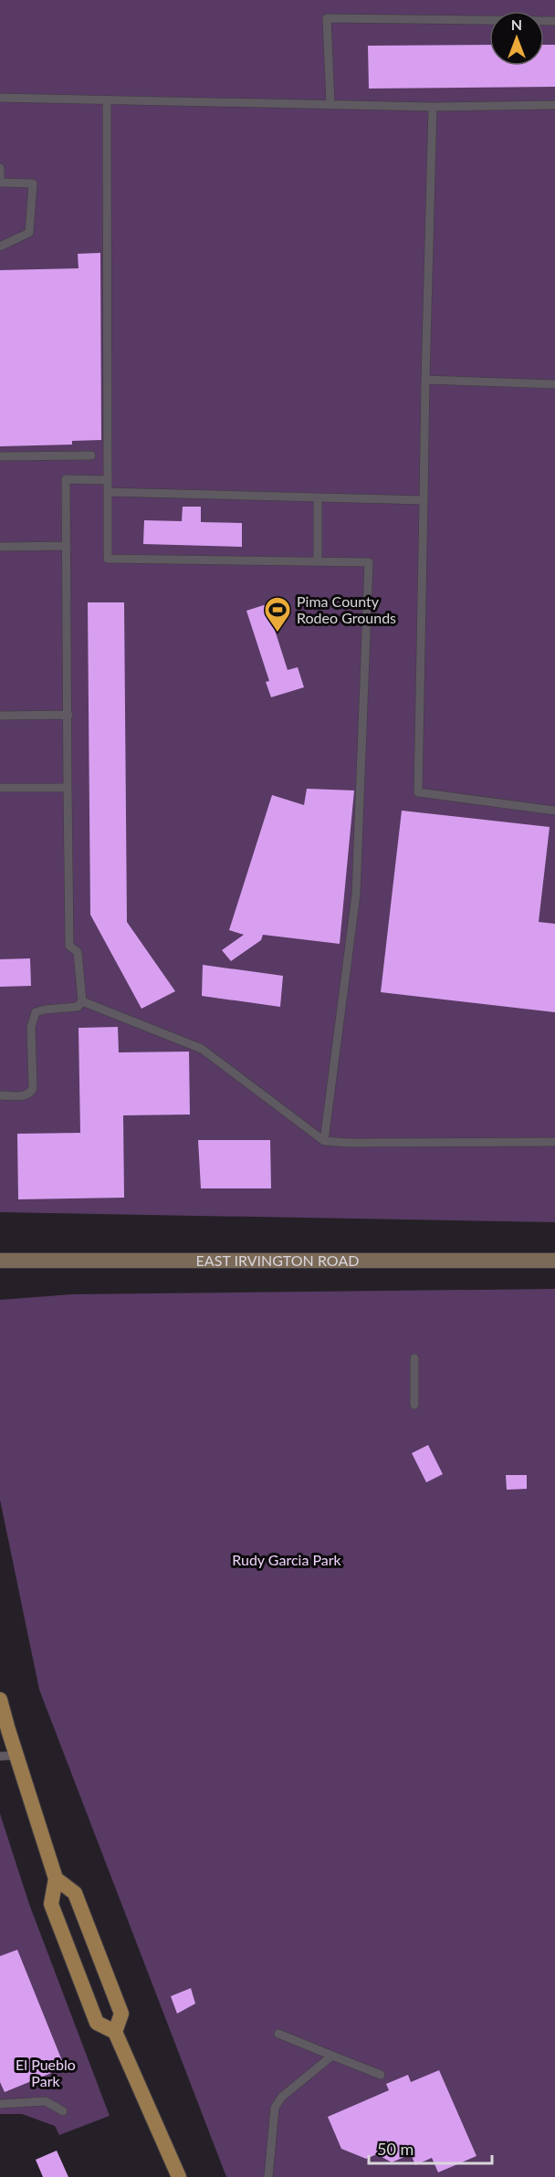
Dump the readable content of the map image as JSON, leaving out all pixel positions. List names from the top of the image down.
{
  "streets": {
    "main road": ["EAST IRVINGTON ROAD"]
  },
  "parks": ["Rudy Garcia Park", "El Pueblo Park"],
  "places": {
    "sports": ["Pima County Rodeo Grounds"]
  },
  "scale_bar": "50 m",
  "north": "top"
}
